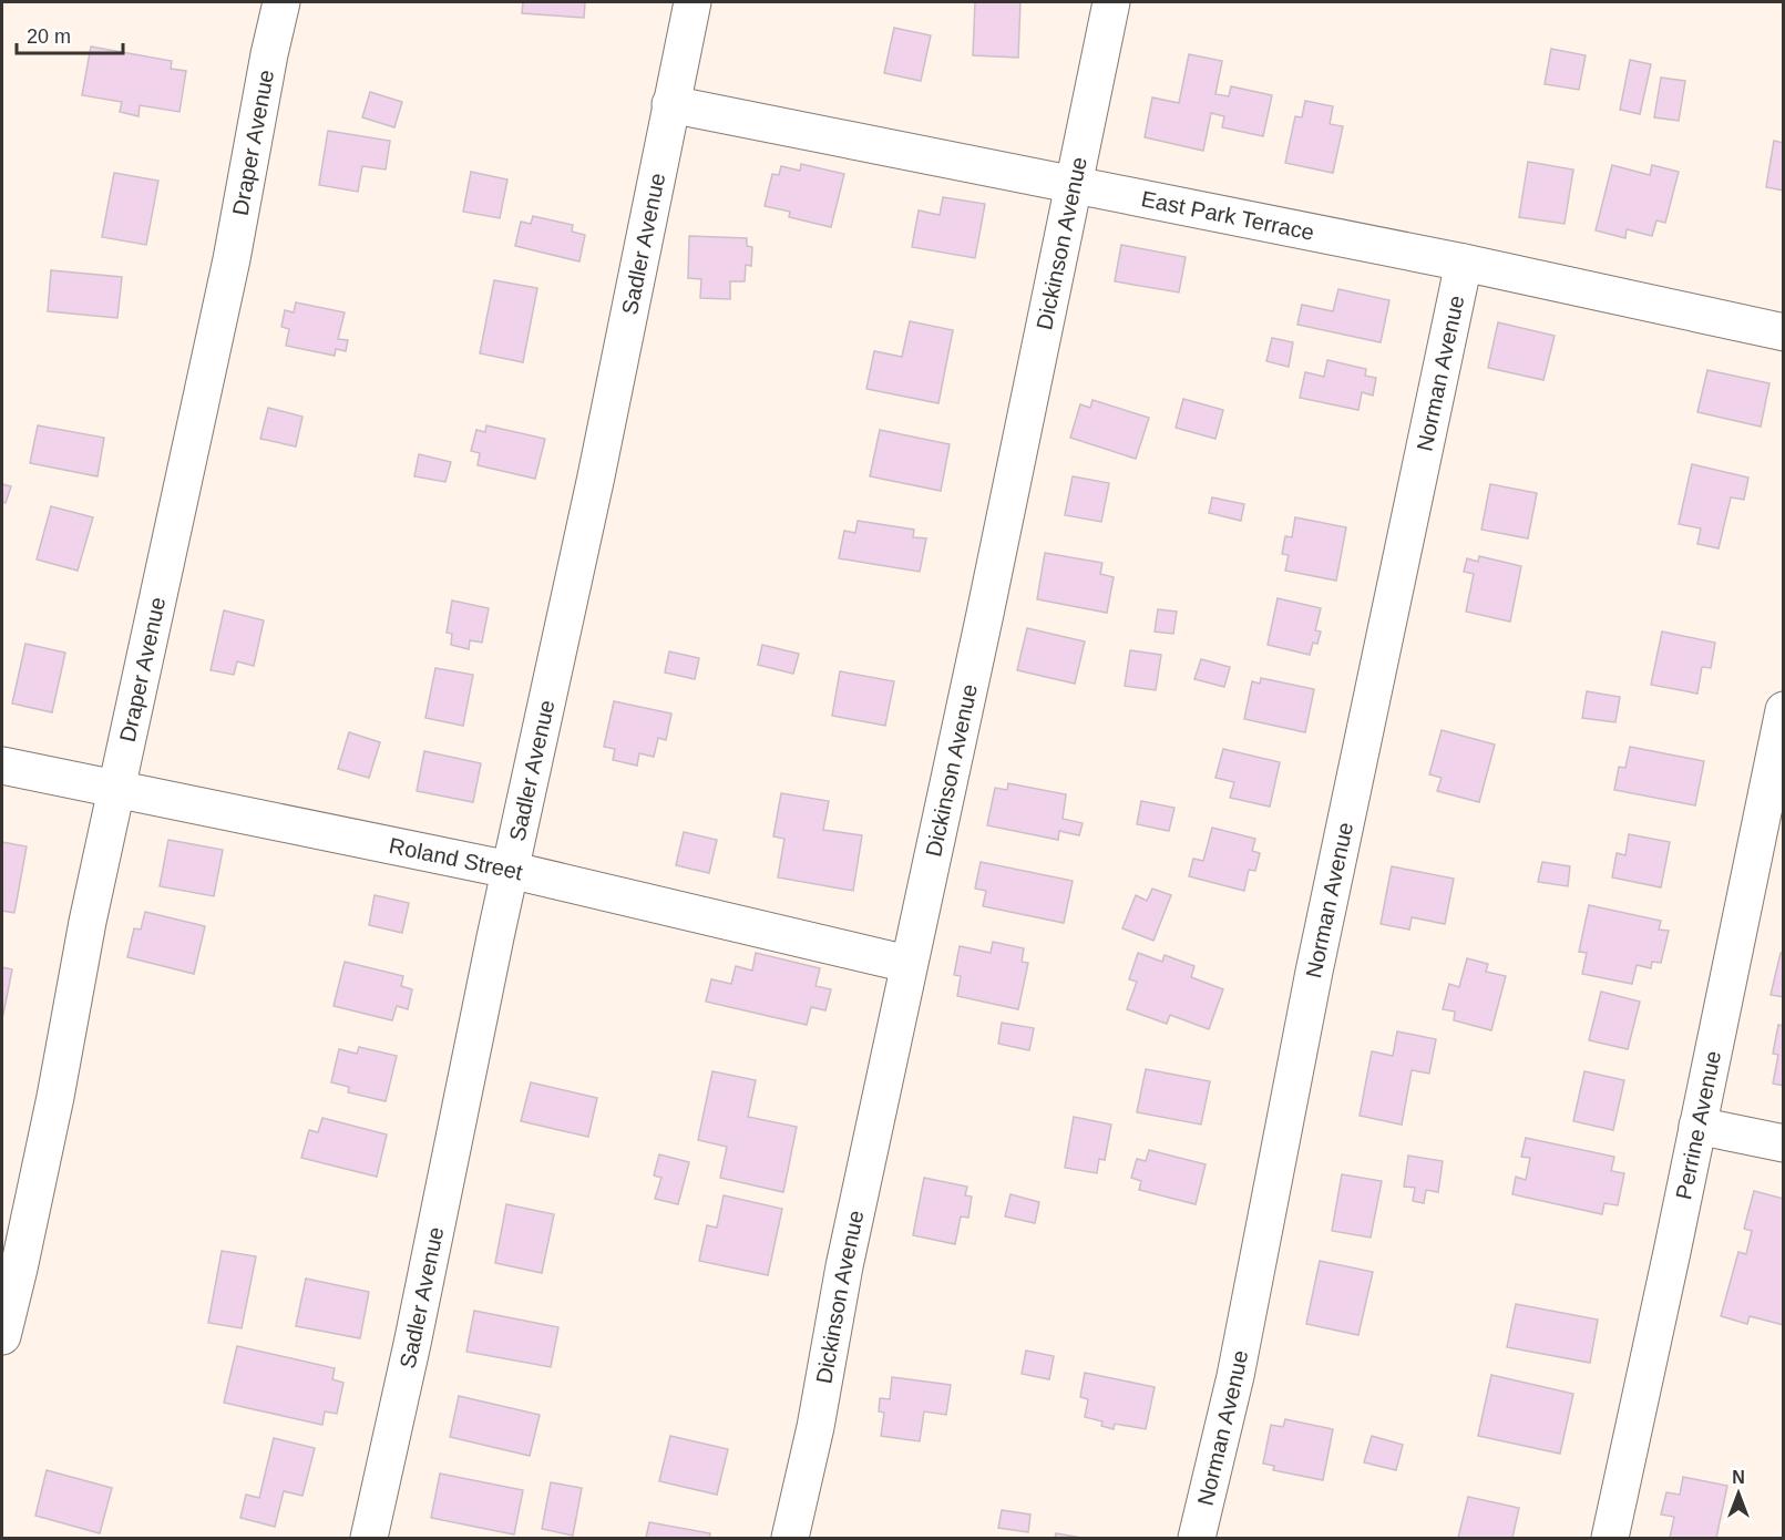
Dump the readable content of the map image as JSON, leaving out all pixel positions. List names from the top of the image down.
{
  "streets": {
    "street": [
      "Draper Avenue",
      "East Park Terrace",
      "Dickinson Avenue",
      "Sadler Avenue",
      "Norman Avenue",
      "Roland Street",
      "Perrine Avenue"
    ]
  },
  "crossings": [
    ["Draper Avenue", "Roland Street"],
    ["East Park Terrace", "Dickinson Avenue"],
    ["East Park Terrace", "Sadler Avenue"],
    ["East Park Terrace", "Norman Avenue"],
    ["Dickinson Avenue", "Roland Street"],
    ["Sadler Avenue", "Roland Street"]
  ],
  "scale_bar": "20 m",
  "north": "top"
}
